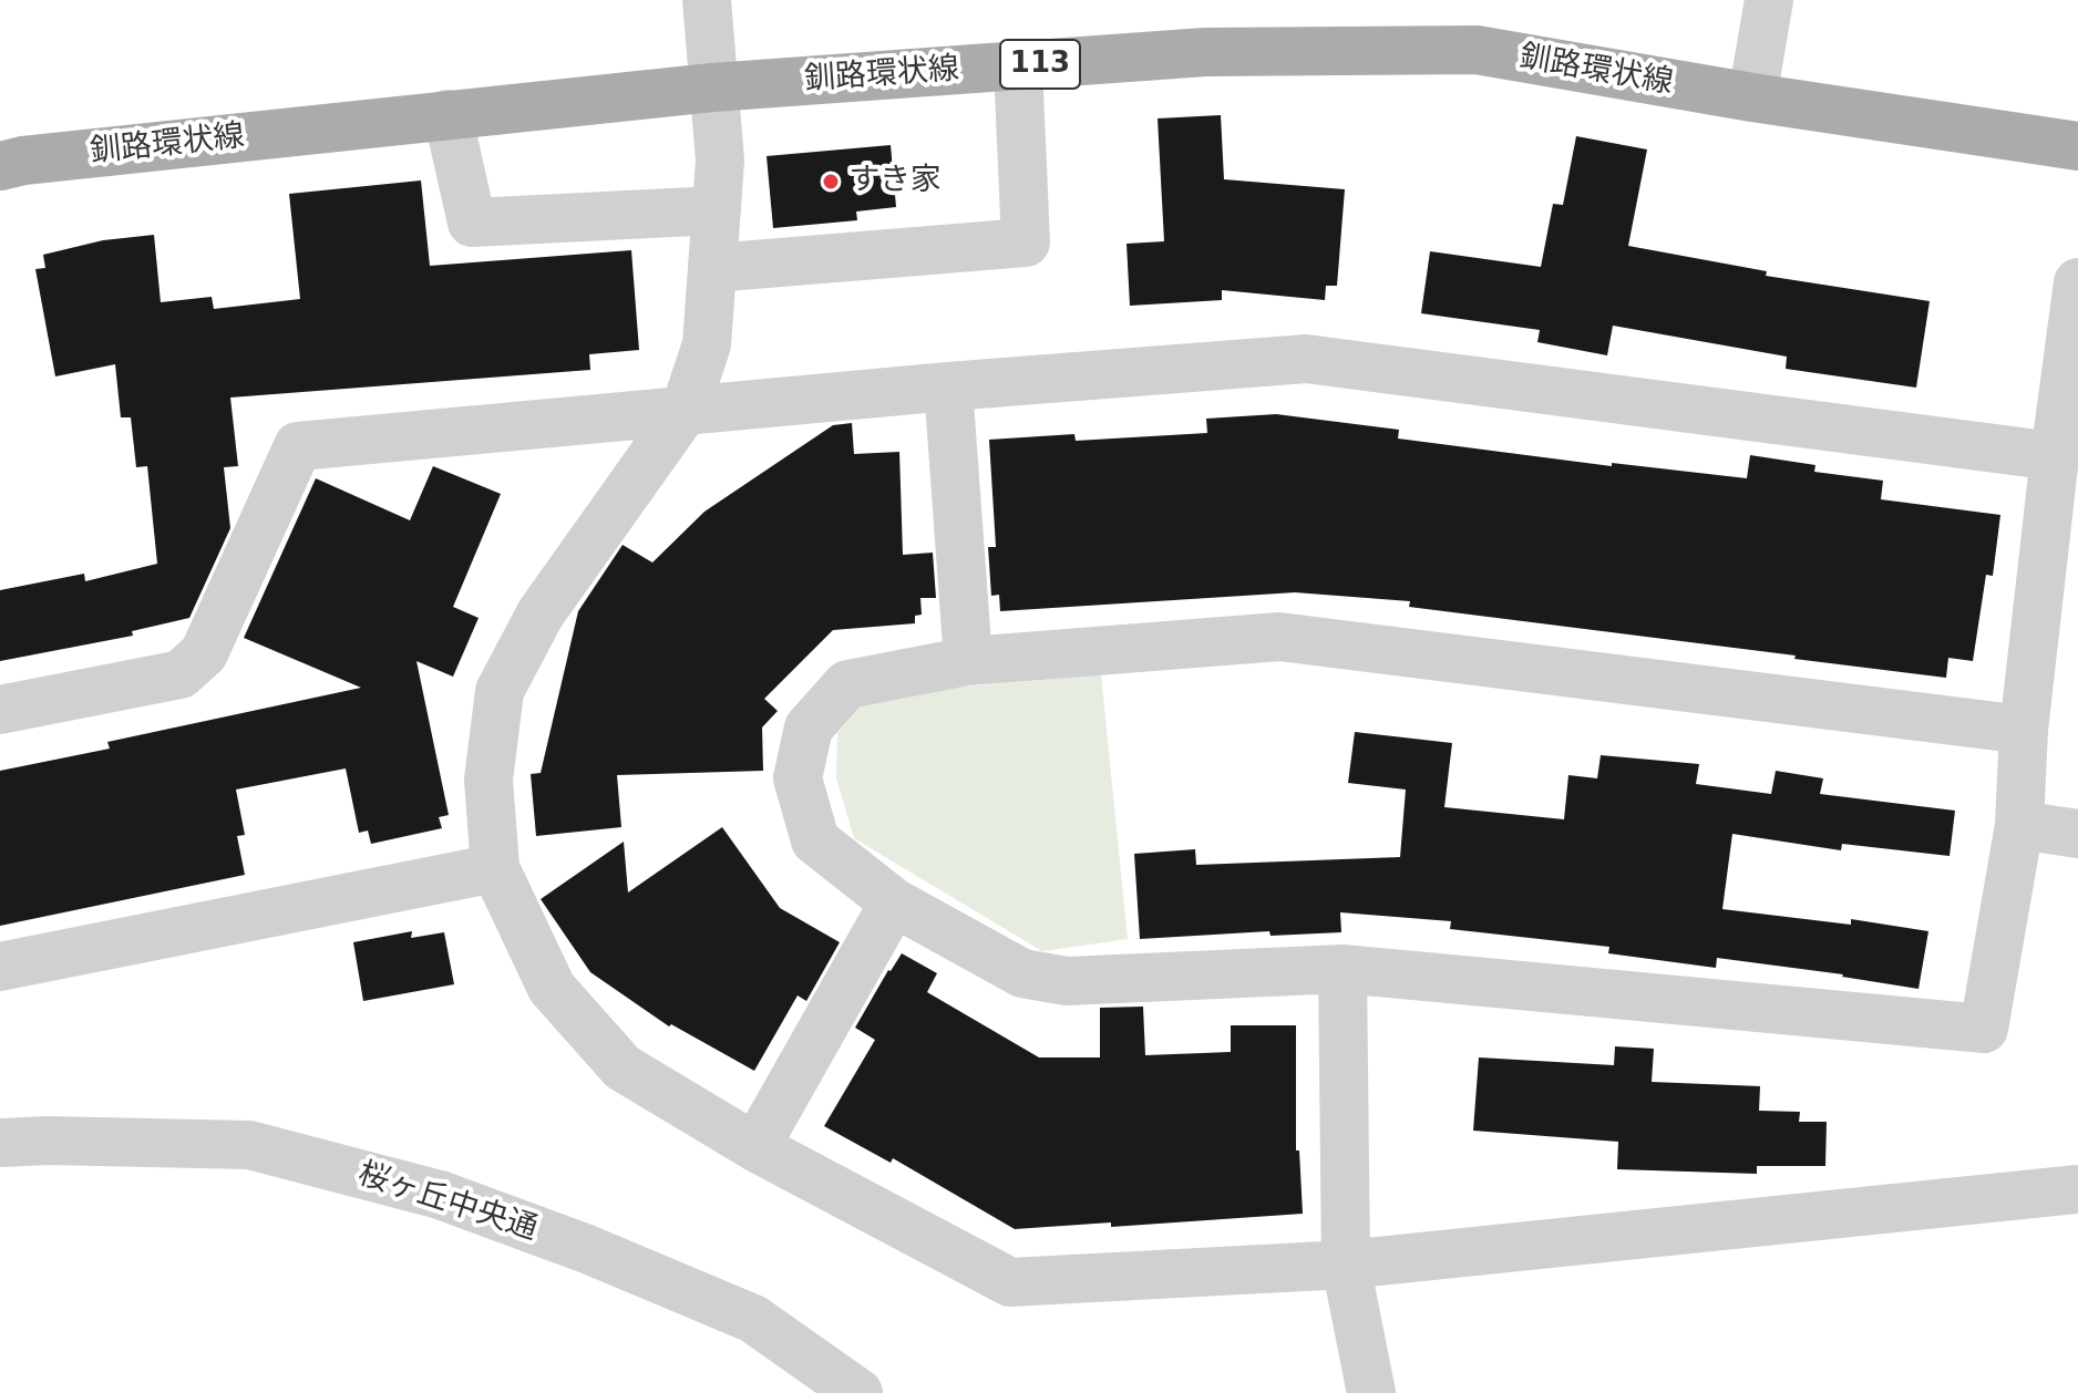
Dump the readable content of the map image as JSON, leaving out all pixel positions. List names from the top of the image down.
{
  "streets": {
    "main road": ["113", "釧路環状線"],
    "street": ["桜ヶ丘中央通"]
  },
  "places": ["すき家"]
}
